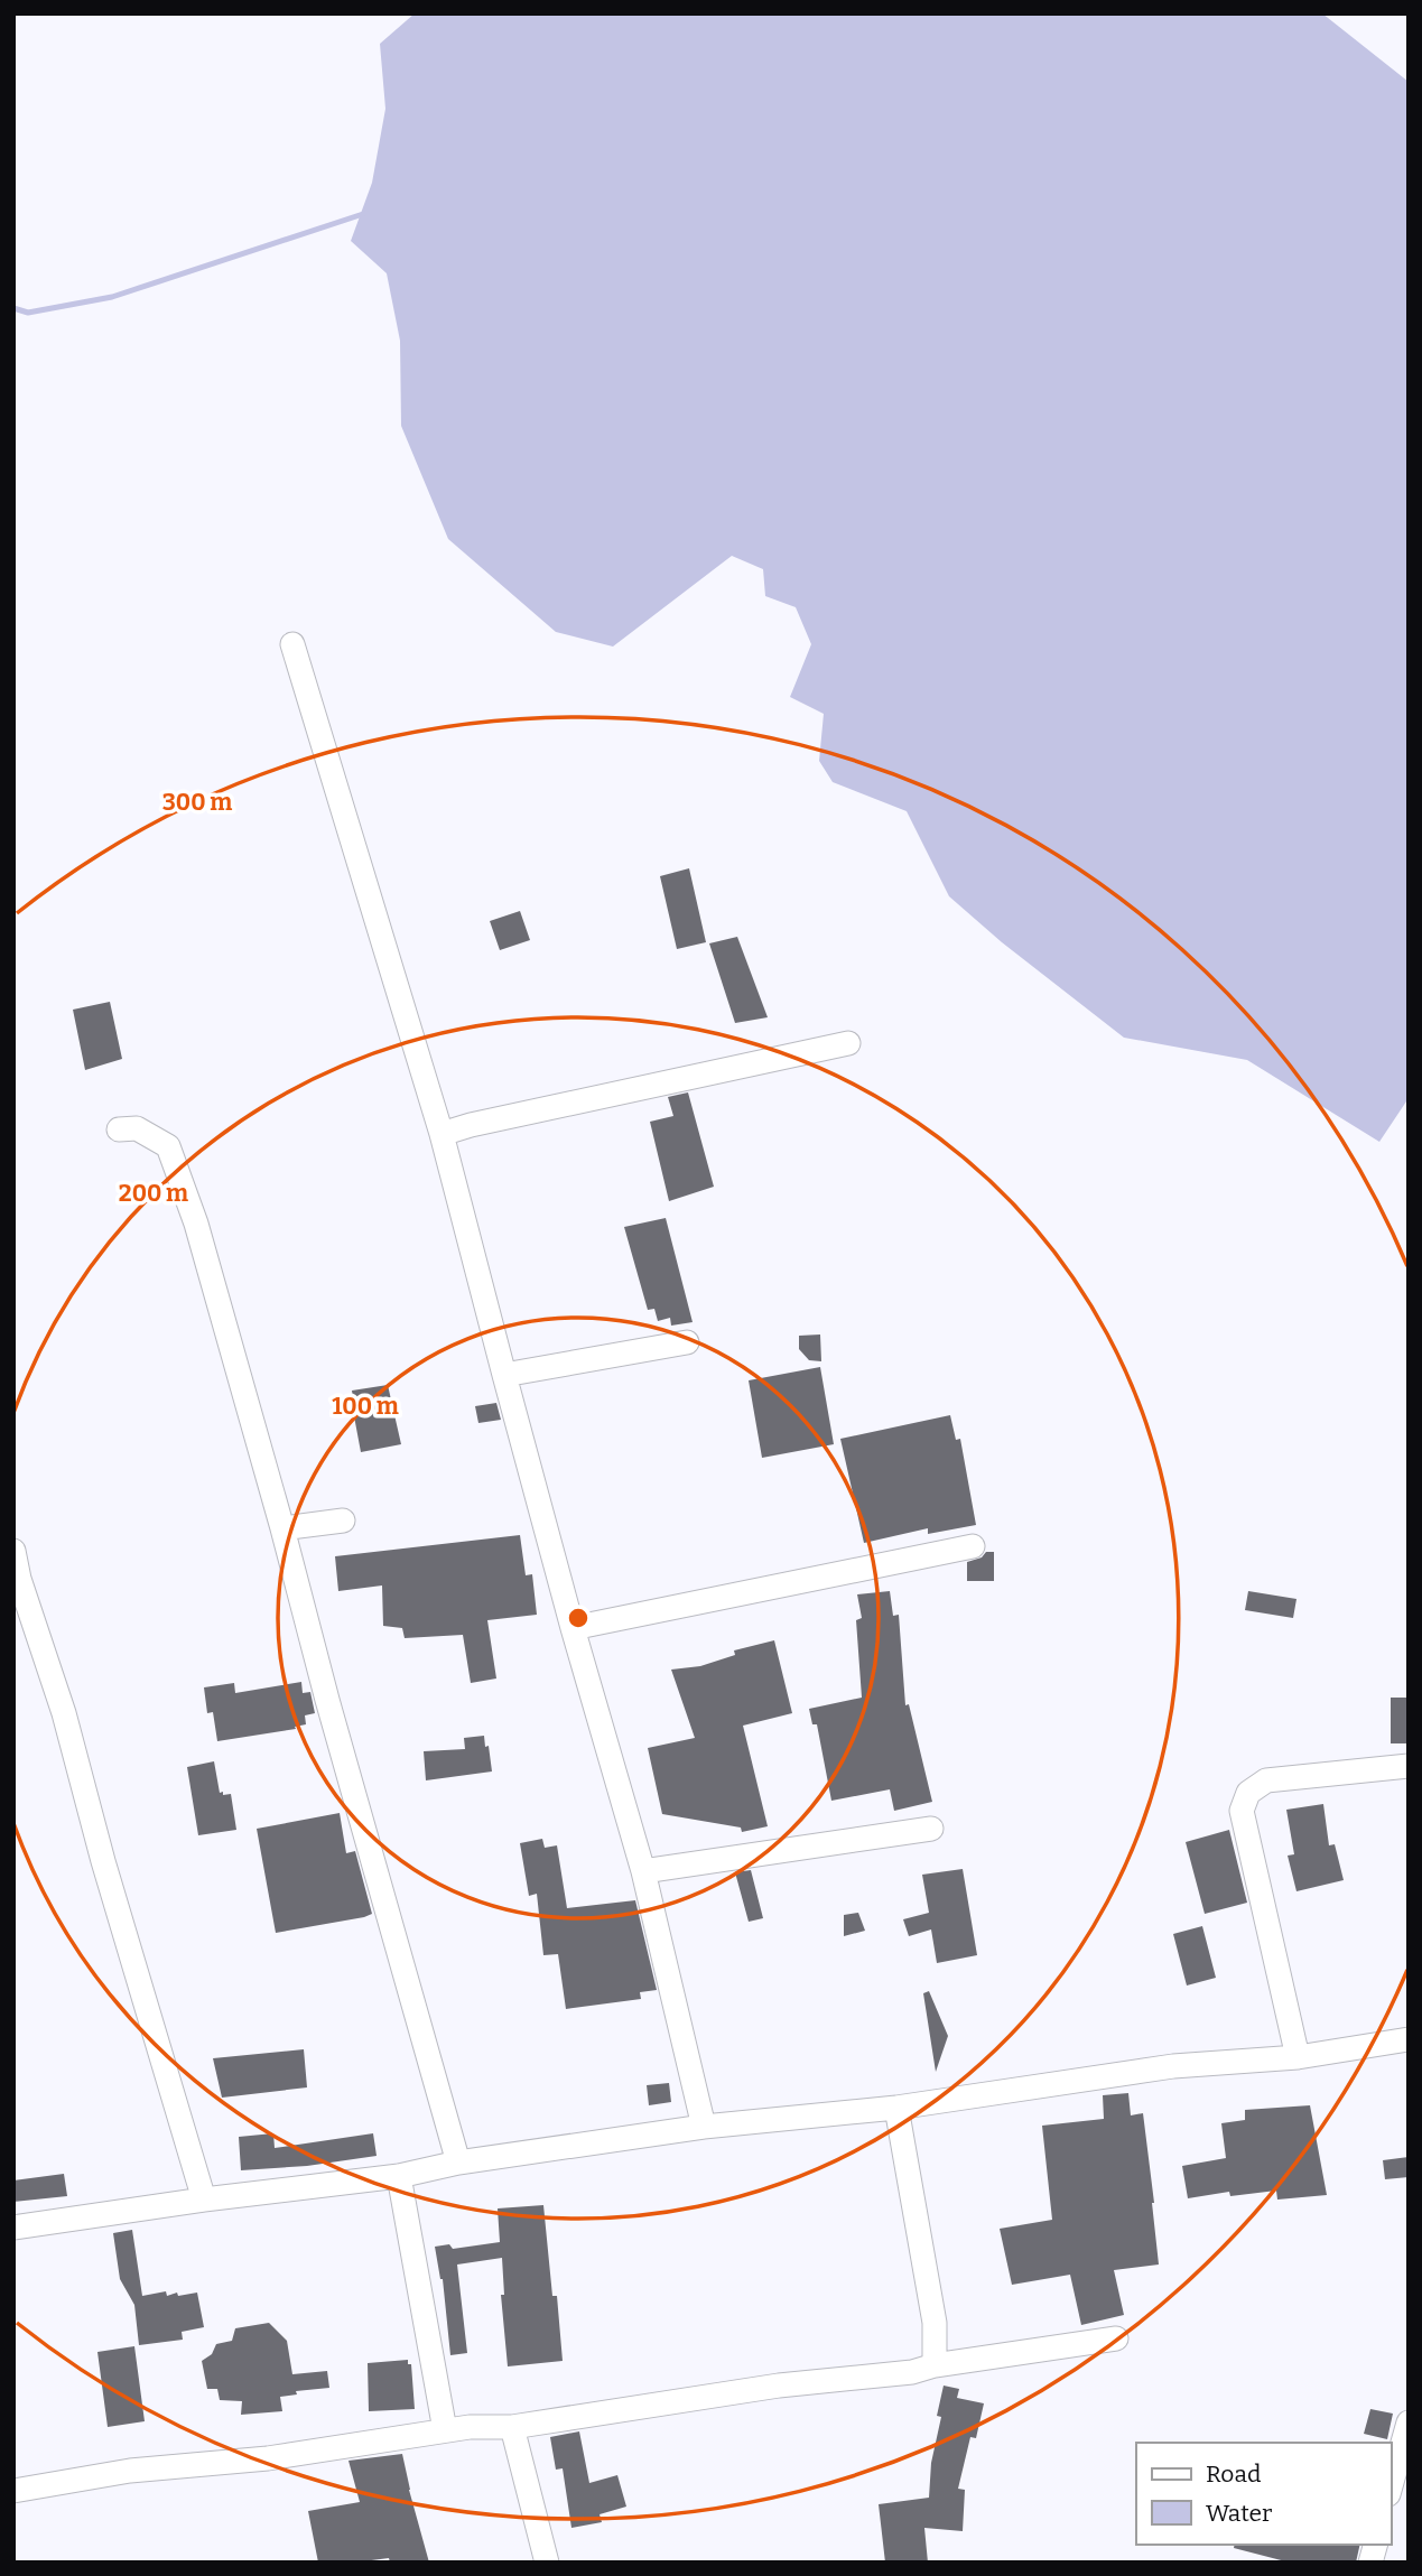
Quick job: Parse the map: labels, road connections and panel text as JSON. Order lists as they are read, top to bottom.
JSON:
{
  "legend": ["Road", "Water"],
  "rings": ["300 m", "200 m", "100 m"]
}
